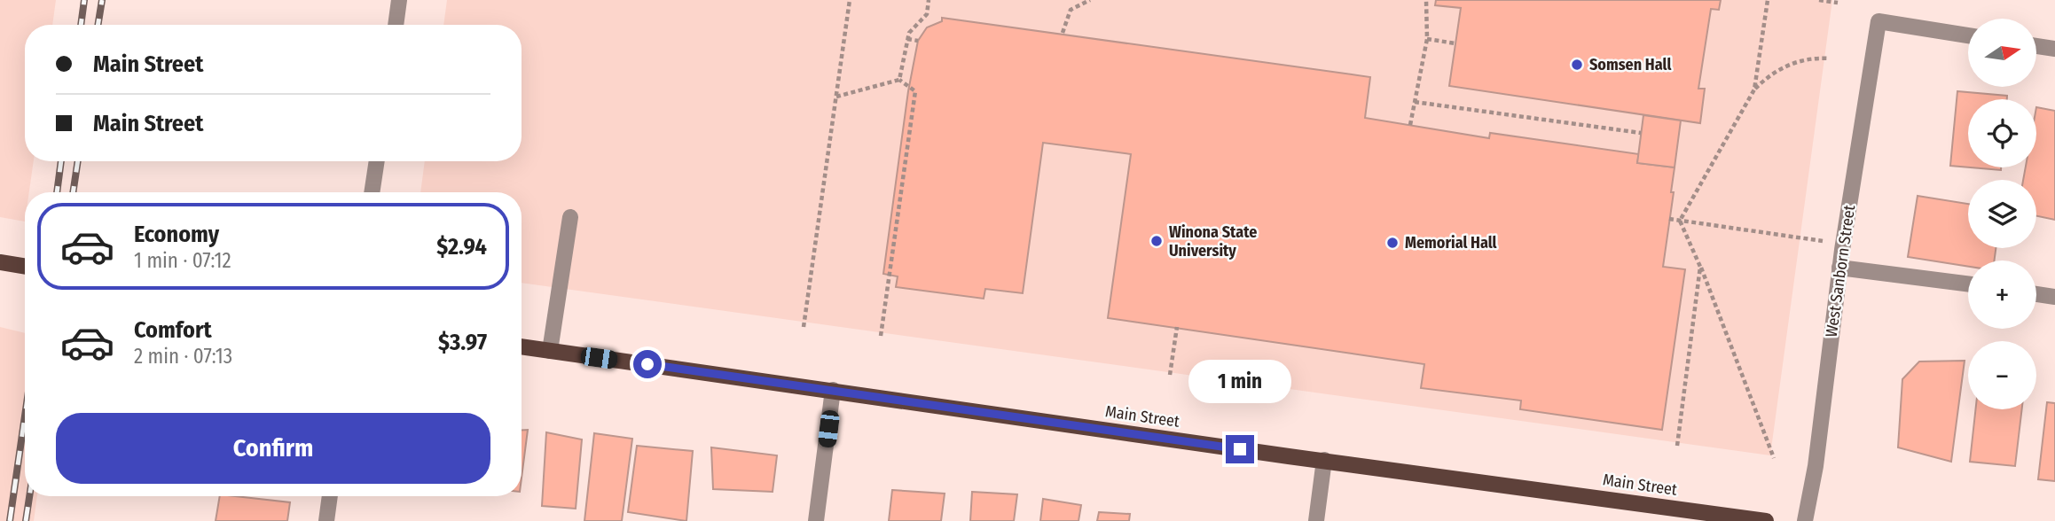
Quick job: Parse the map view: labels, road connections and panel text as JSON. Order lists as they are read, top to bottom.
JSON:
{
  "streets": {
    "main road": ["Main Street"],
    "street": ["West Sanborn Street"]
  },
  "places": ["Somsen Hall", "Winona State University", "Memorial Hall"],
  "north": "right",
  "page": {
    "map_buttons": ["+", "−"],
    "banner": ["Main Street", "Main Street"],
    "list": [
      {
        "name": "Economy",
        "note": "1 min · 07:12",
        "value": "$2.94"
      },
      {
        "name": "Comfort",
        "note": "2 min · 07:13",
        "value": "$3.97"
      }
    ],
    "bubble": "1 min",
    "buttons": "Confirm"
  }
}
